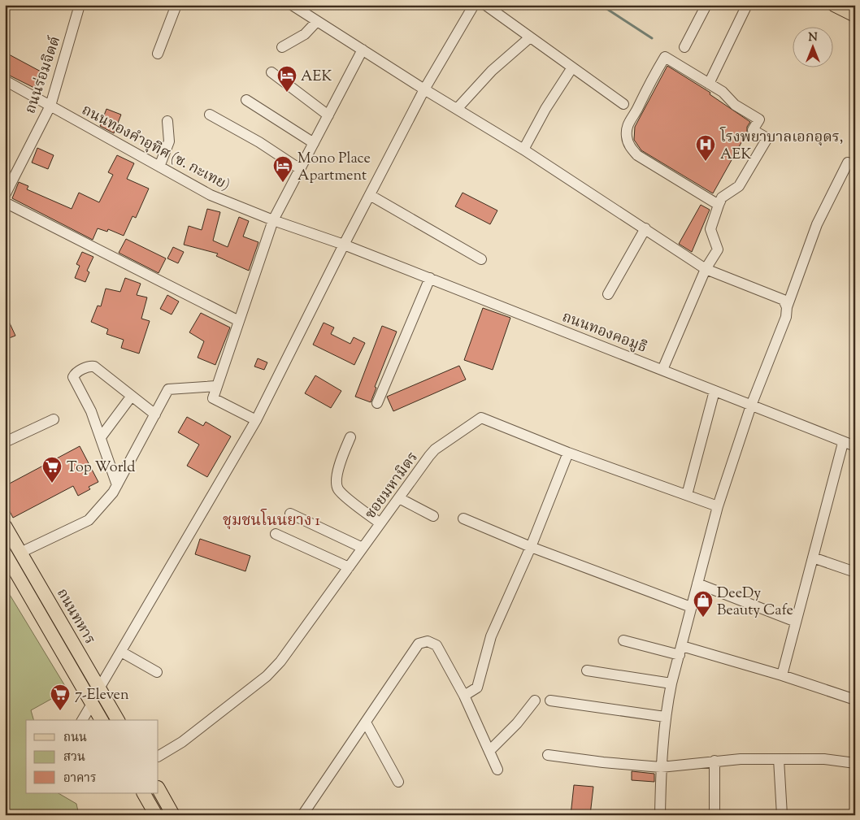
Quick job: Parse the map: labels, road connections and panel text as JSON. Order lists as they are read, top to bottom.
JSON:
{
  "streets": {
    "main road": ["ถนนทหาร"],
    "street": [
      "ถนนร่อมจิตต์",
      "ถนนทองคำอุทิศ (ซ. กะเทย)",
      "ถนนทองคอมูธิ",
      "ซอยมหามิตร"
    ]
  },
  "crossings": [
    ["ถนนร่อมจิตต์", "ถนนทองคำอุทิศ (ซ. กะเทย)"],
    ["ถนนทองคำอุทิศ (ซ. กะเทย)", "ถนนทองคอมูธิ"]
  ],
  "districts": ["ชุมชนโนนยาง 1"],
  "places": {
    "hotel": ["AEK", "Mono Place Apartment"],
    "hospital": ["โรงพยาบาลเอกอุดร, AEK"],
    "supermarket": ["Top World", "7-Eleven"],
    "shop": ["DeeDy Beauty Cafe"]
  },
  "legend": ["ถนน", "สวน", "อาคาร"],
  "north": "top"
}
